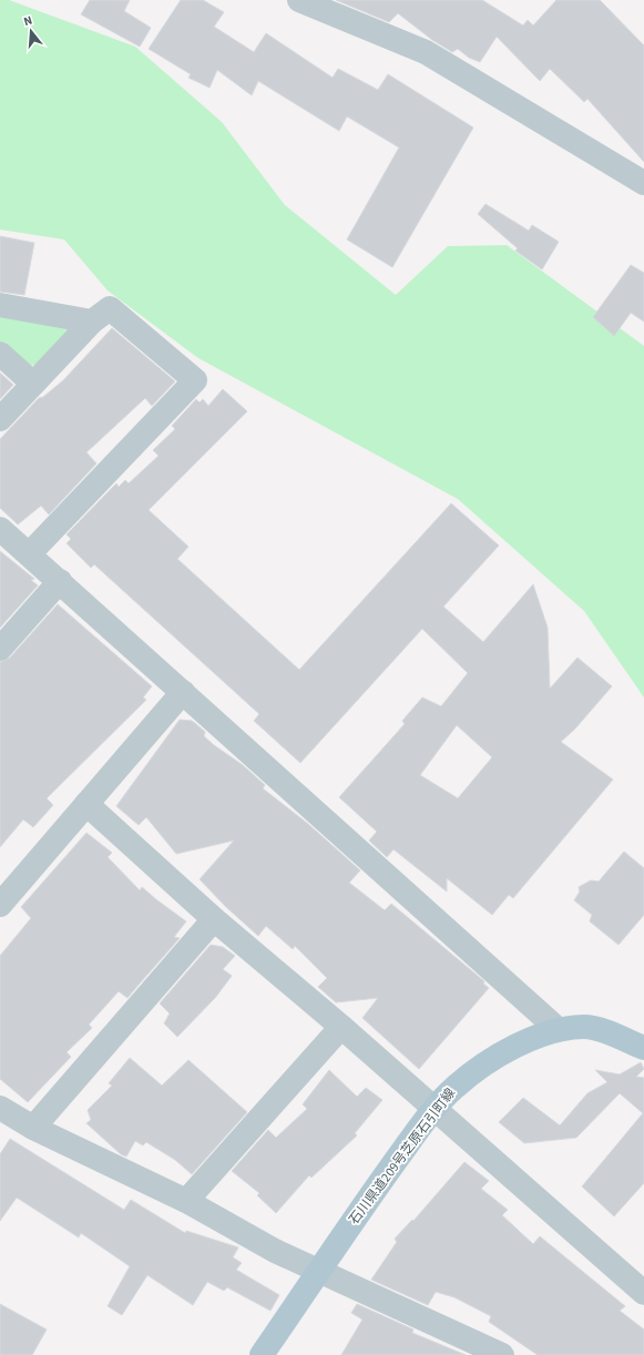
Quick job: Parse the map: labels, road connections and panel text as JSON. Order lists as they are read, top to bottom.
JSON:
{
  "streets": {
    "main road": ["石川県道209号芝原石引町線"]
  },
  "north": "top"
}
